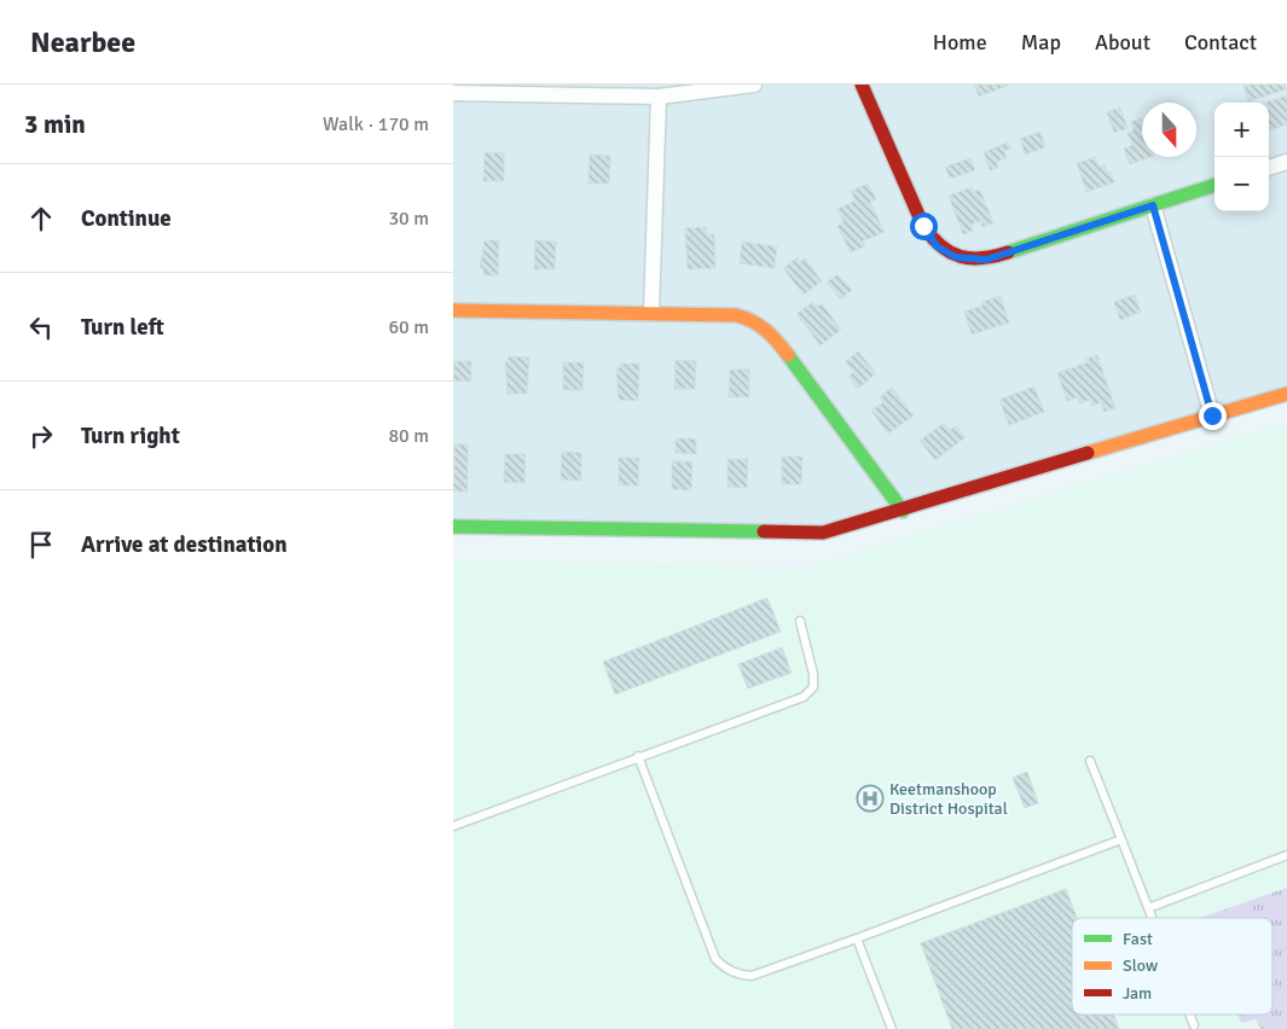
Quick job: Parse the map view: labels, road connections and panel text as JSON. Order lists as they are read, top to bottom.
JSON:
{
  "places": {
    "hospital": ["Keetmanshoop District Hospital"]
  },
  "legend": ["Fast", "Slow", "Jam"],
  "north": "bottom",
  "page": {
    "header": "Nearbee",
    "nav": [
      "Home",
      "Map",
      "About",
      "Contact"
    ],
    "heading": ["3 min", "Walk · 170 m"],
    "map_buttons": ["+", "−"],
    "list": [
      ["Continue", "30 m"],
      ["Turn left", "60 m"],
      ["Turn right", "80 m"],
      "Arrive at destination"
    ]
  }
}
